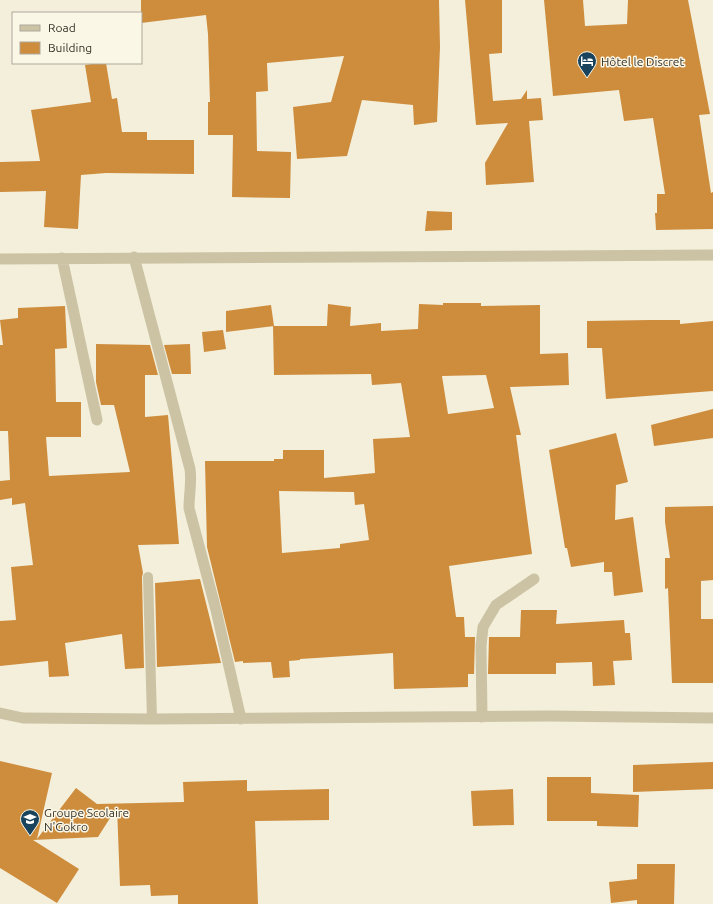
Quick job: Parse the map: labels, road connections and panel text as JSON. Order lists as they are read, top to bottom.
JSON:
{
  "places": {
    "hotel": ["Hôtel le Discret"],
    "school or university": ["Groupe Scolaire N'Gokro"]
  },
  "legend": ["Road", "Building"]
}
